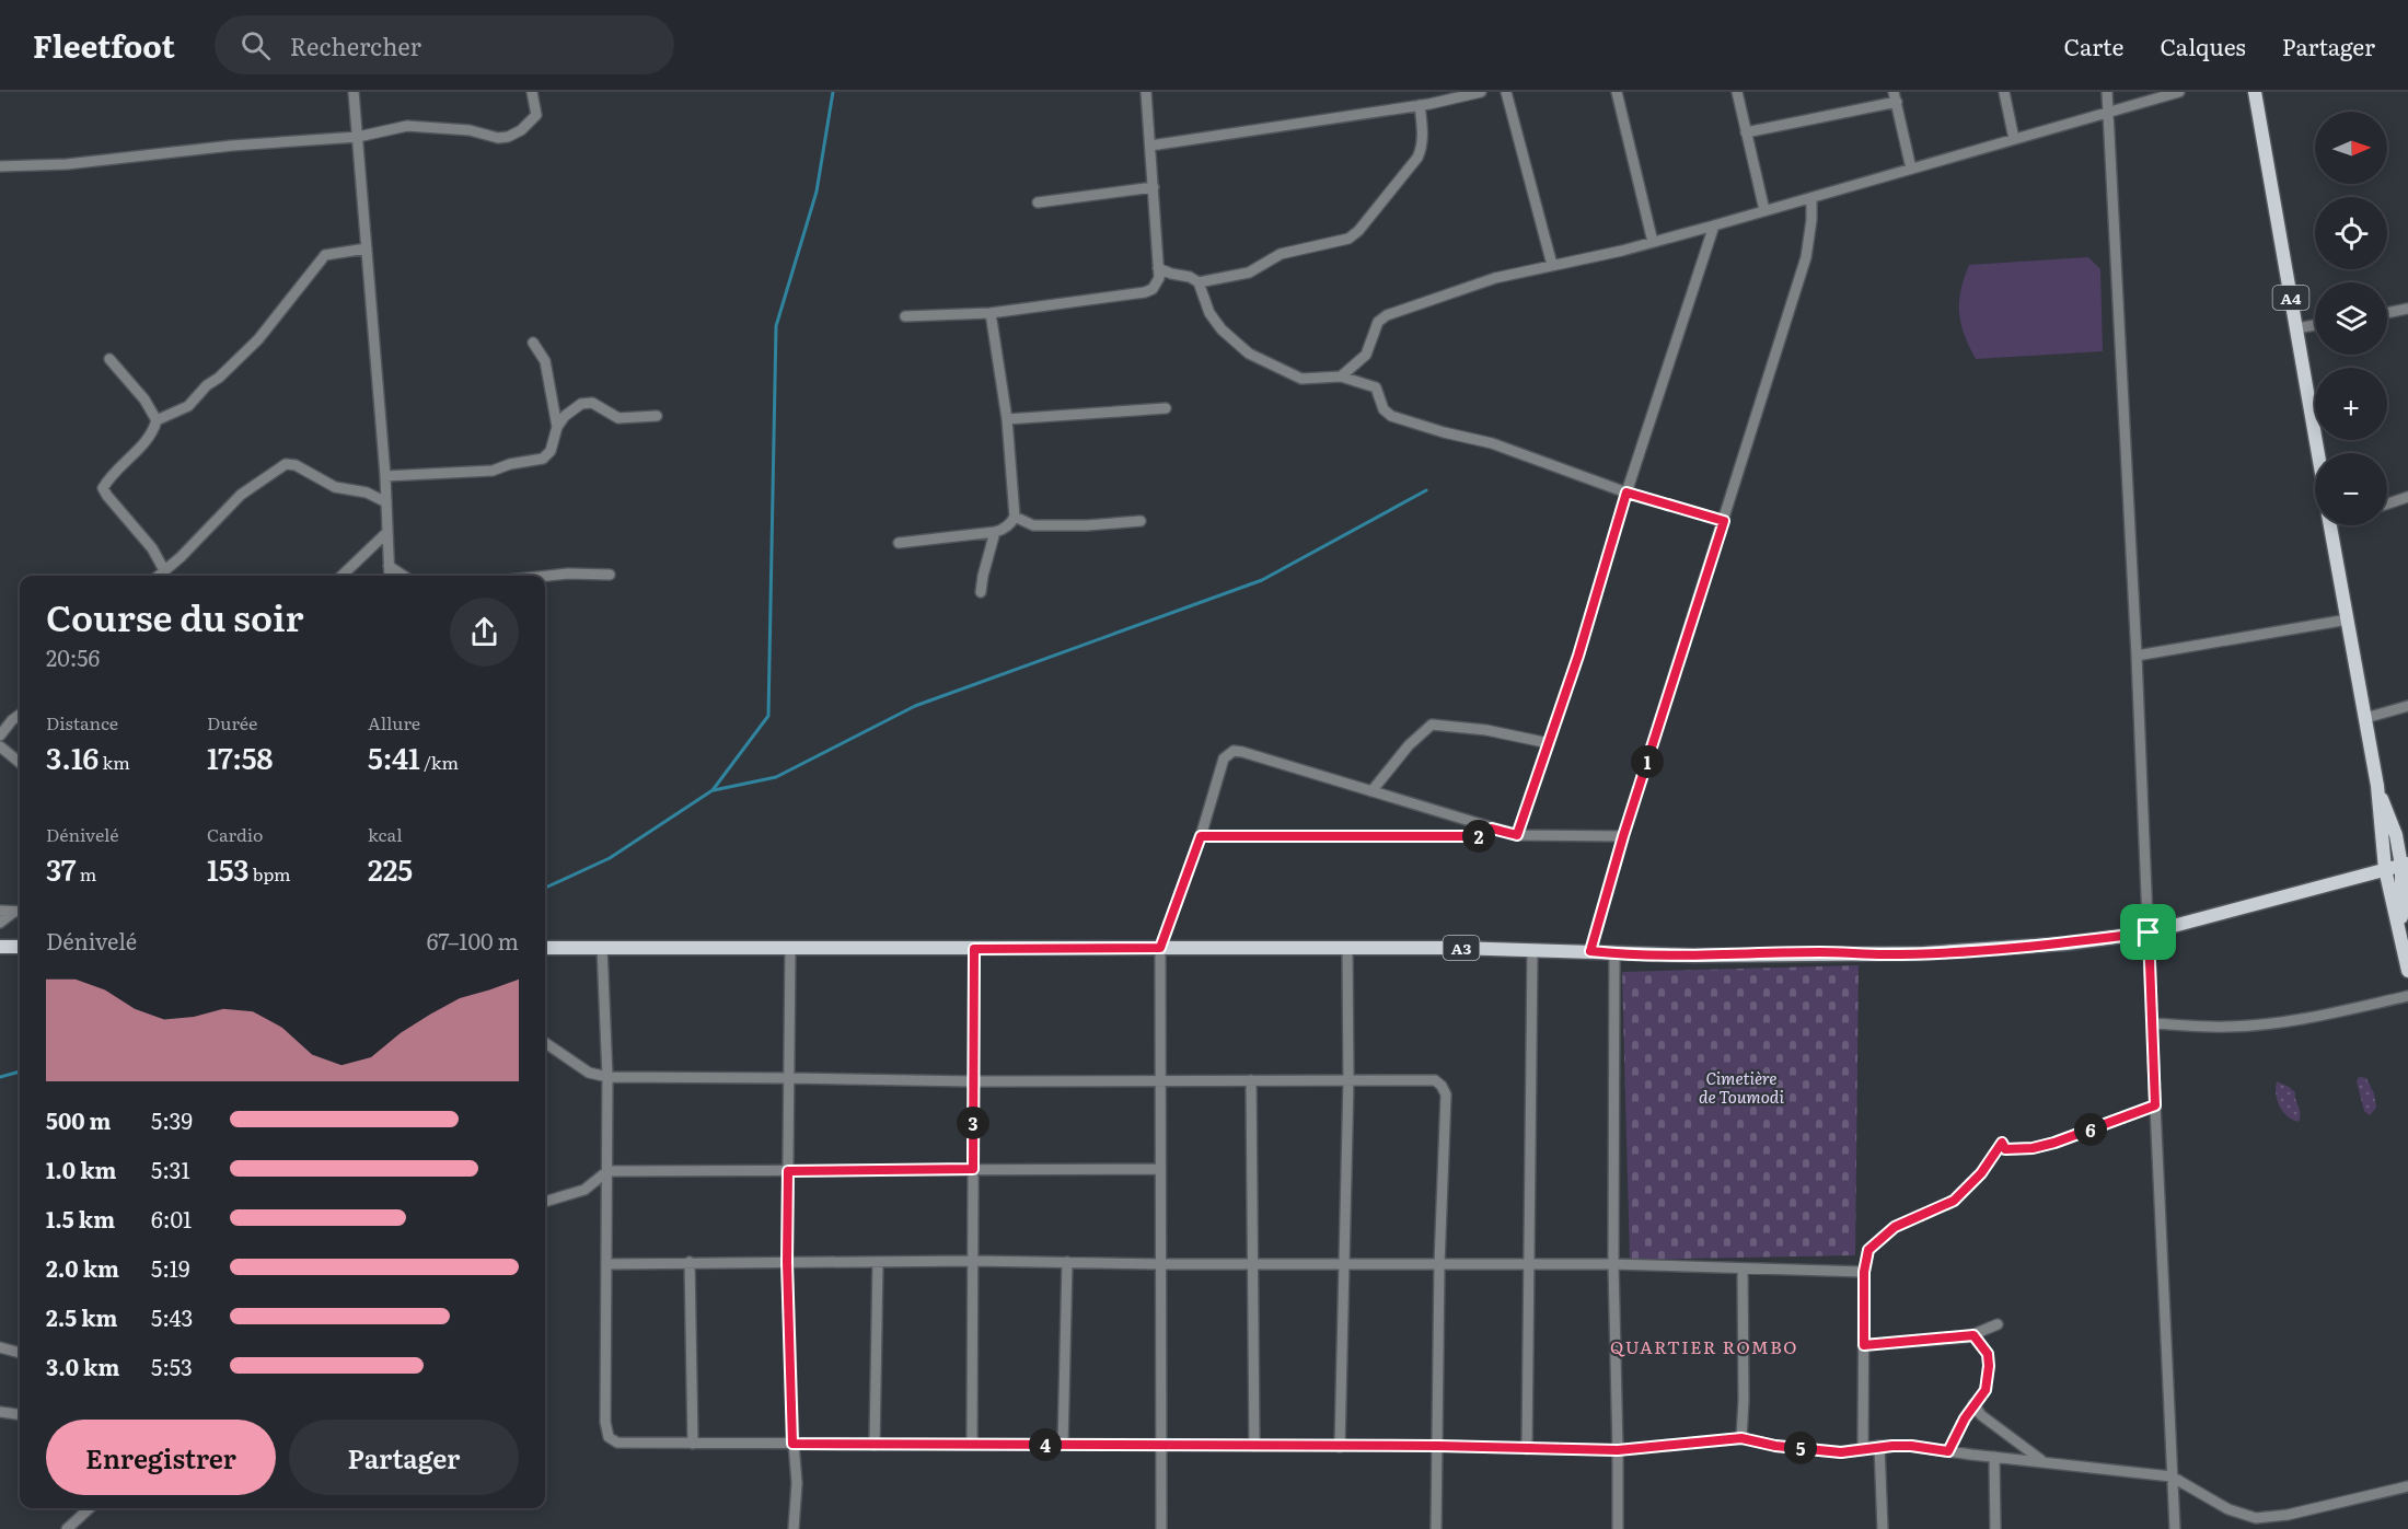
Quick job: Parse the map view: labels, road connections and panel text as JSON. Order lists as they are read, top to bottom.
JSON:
{
  "streets": {
    "main road": ["A4", "A3"]
  },
  "districts": ["QUARTIER ROMBO"],
  "parks": ["Cimetière de Toumodi"],
  "north": "right",
  "page": {
    "header": "Fleetfoot",
    "search": "Rechercher",
    "nav": ["Carte", "Calques", "Partager"],
    "map_buttons": ["+", "−"],
    "heading": ["Course du soir", "20:56"],
    "stats": [
      ["Distance", "3.16 km"],
      ["Durée", "17:58"],
      ["Allure", "5:41 /km"],
      ["Dénivelé", "37 m"],
      ["Cardio", "153 bpm"],
      ["kcal", "225"]
    ],
    "pins": [
      "1",
      "2",
      "3",
      "6",
      "4",
      "5"
    ],
    "chart": ["Dénivelé", "67–100 m"],
    "list": [
      {
        "name": "500 m",
        "note": "5:39"
      },
      {
        "name": "1.0 km",
        "note": "5:31"
      },
      {
        "name": "1.5 km",
        "note": "6:01"
      },
      {
        "name": "2.0 km",
        "note": "5:19"
      },
      {
        "name": "2.5 km",
        "note": "5:43"
      },
      {
        "name": "3.0 km",
        "note": "5:53"
      }
    ],
    "buttons": ["Enregistrer", "Partager"]
  }
}
